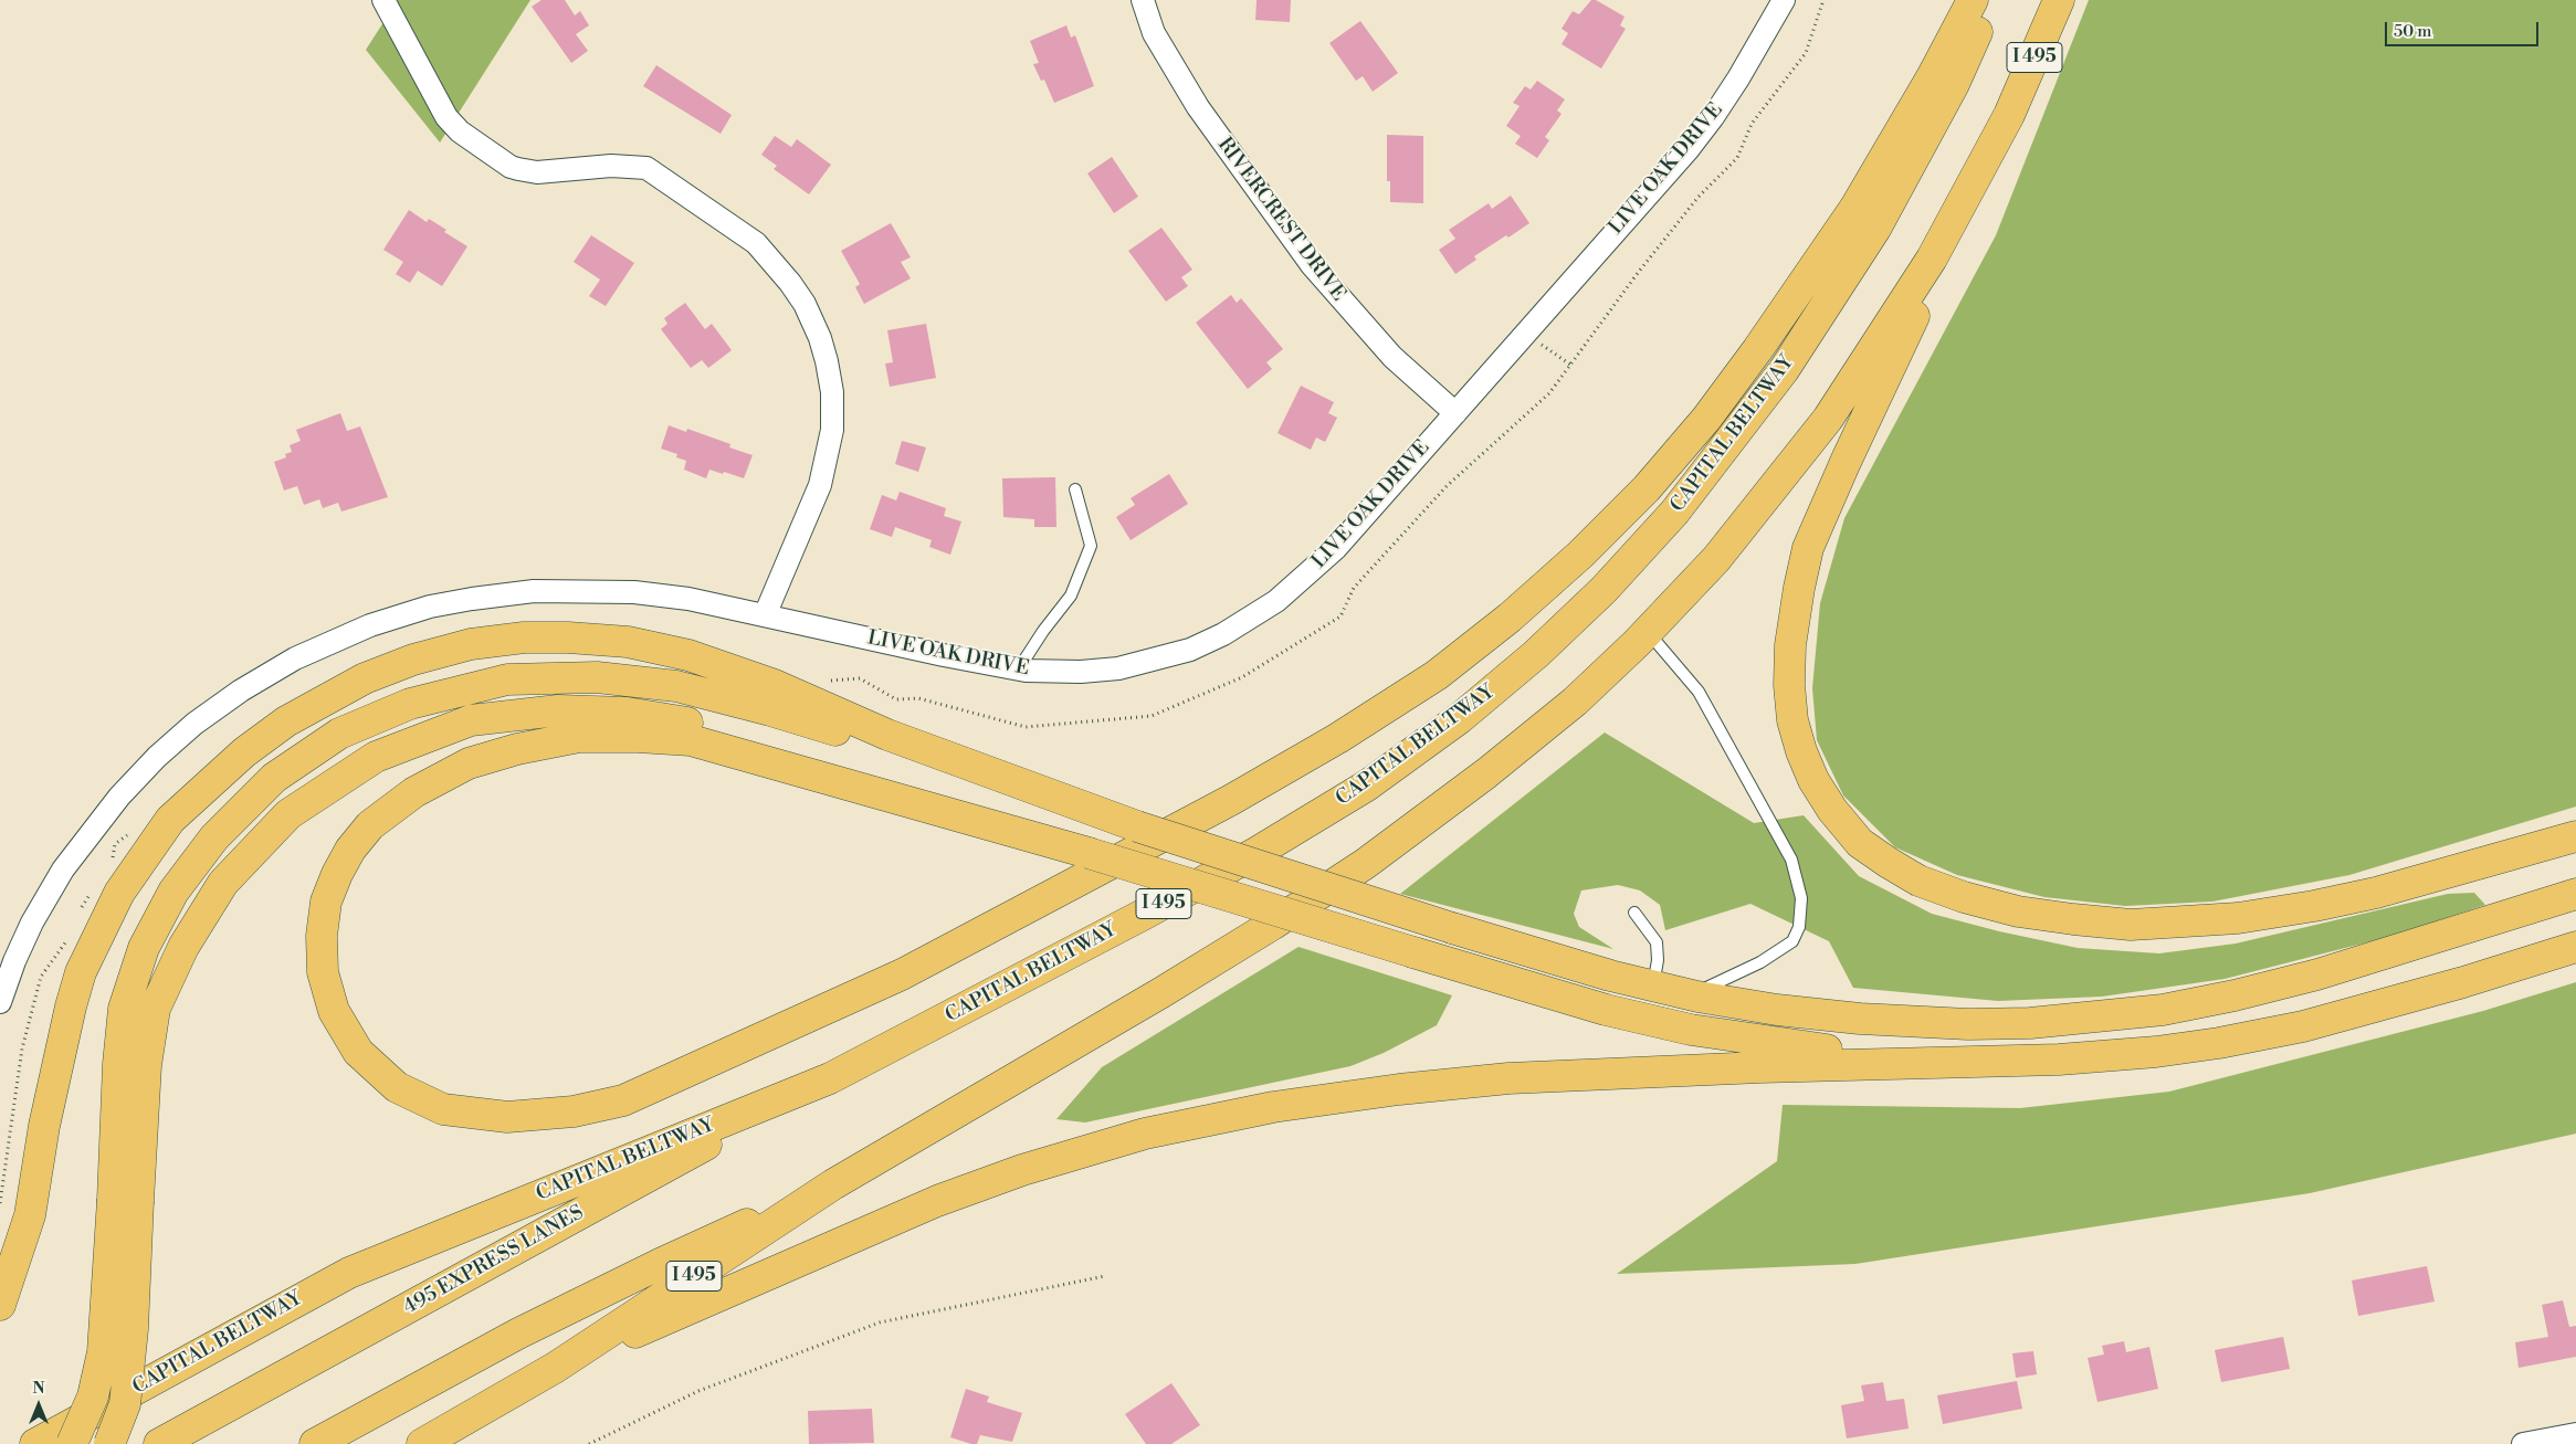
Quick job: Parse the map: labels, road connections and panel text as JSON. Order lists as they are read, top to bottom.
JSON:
{
  "streets": {
    "highway": ["I 495", "CAPITAL BELTWAY", "495 EXPRESS LANES"],
    "street": ["LIVE OAK DRIVE", "RIVERCREST DRIVE"]
  },
  "crossings": [
    ["LIVE OAK DRIVE", "RIVERCREST DRIVE"],
    ["CAPITAL BELTWAY", "495 EXPRESS LANES"]
  ],
  "scale_bar": "50 m",
  "north": "top"
}
